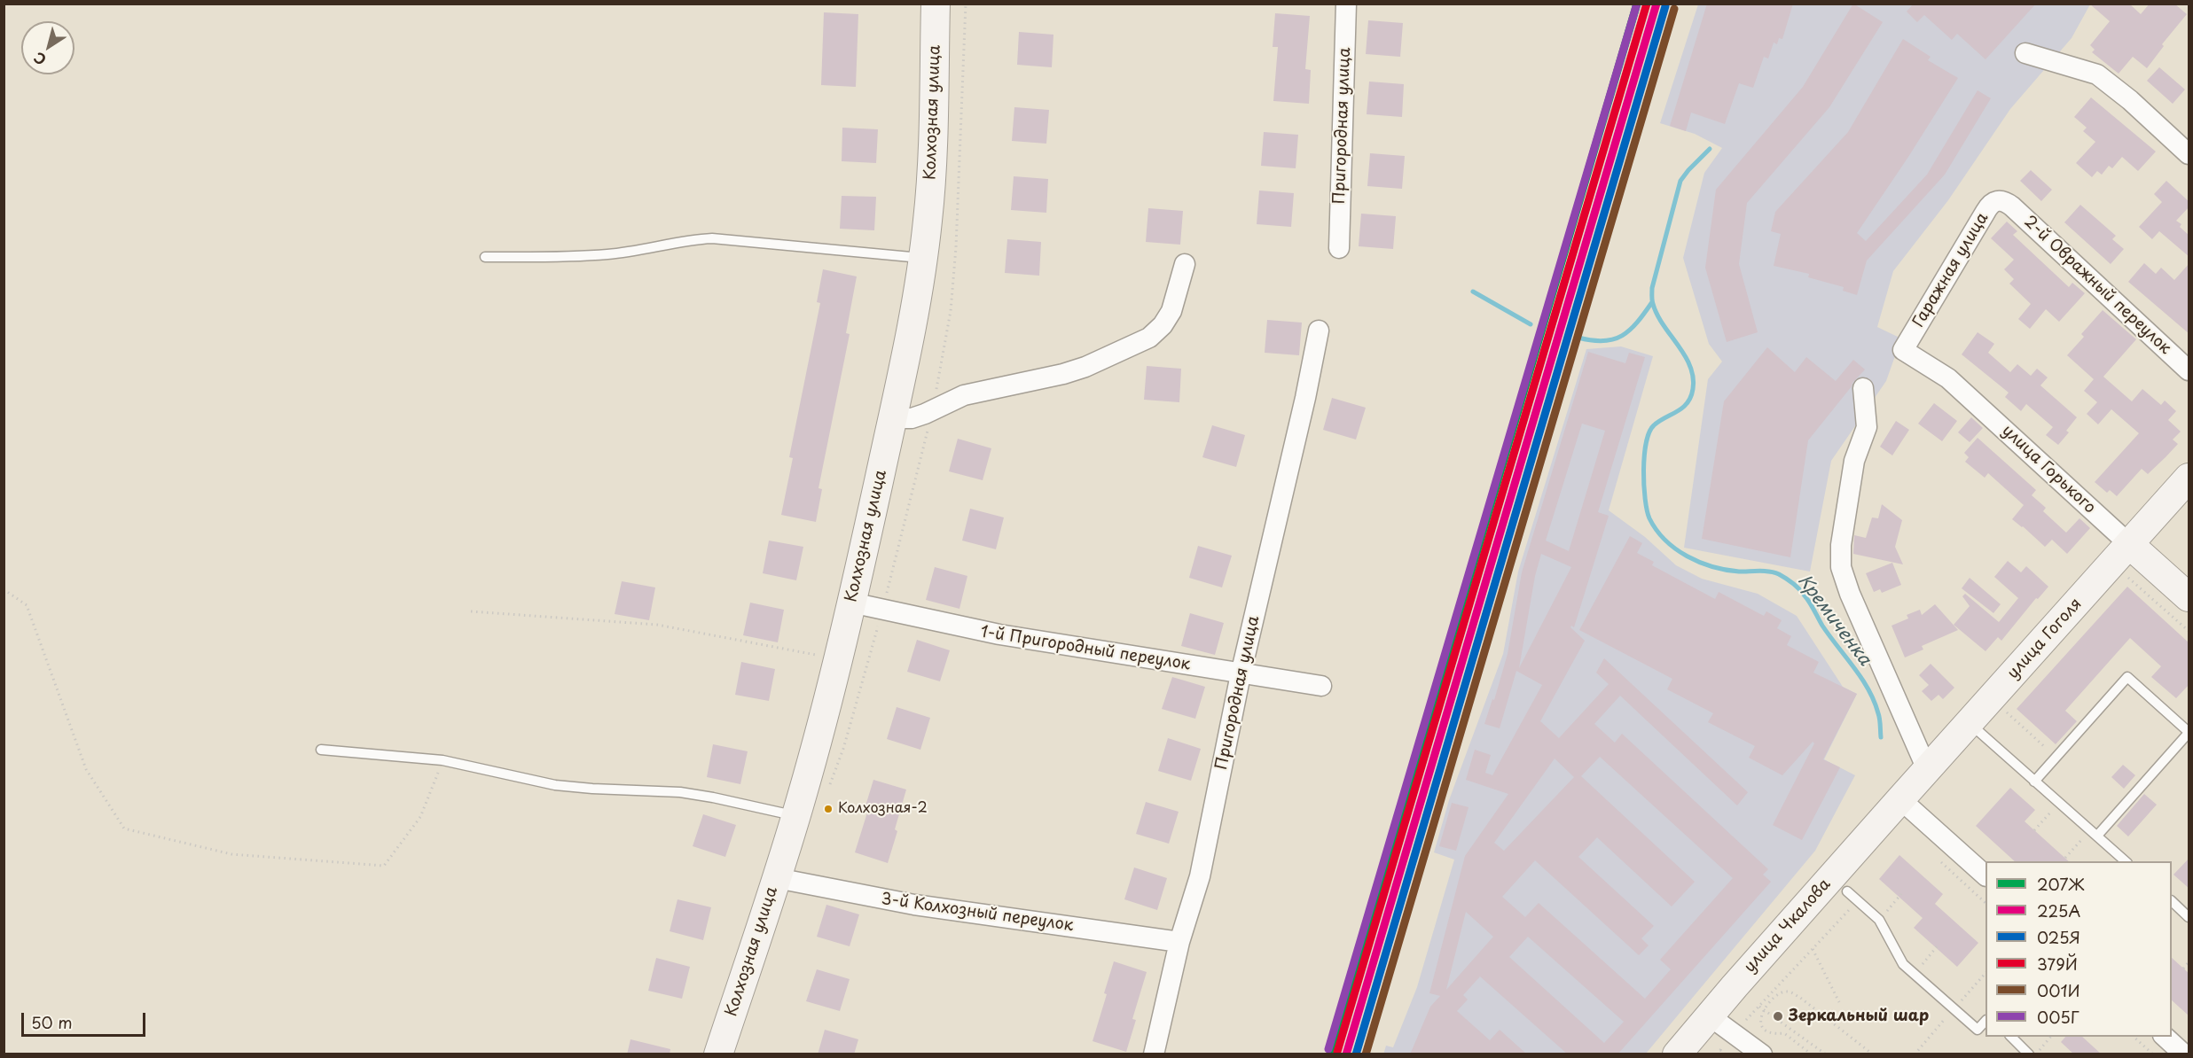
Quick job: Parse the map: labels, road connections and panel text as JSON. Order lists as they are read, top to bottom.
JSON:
{
  "streets": {
    "main road": [
      "Колхозная улица",
      "улица Горького",
      "улица Гоголя",
      "улица Чкалова"
    ],
    "street": [
      "Пригородная улица",
      "Гаражная улица",
      "2-й Овражный переулок",
      "1-й Пригородный переулок",
      "3-й Колхозный переулок"
    ]
  },
  "crossings": [
    ["Колхозная улица", "1-й Пригородный переулок"],
    ["Колхозная улица", "3-й Колхозный переулок"],
    ["Пригородная улица", "1-й Пригородный переулок"],
    ["Пригородная улица", "3-й Колхозный переулок"],
    ["Гаражная улица", "2-й Овражный переулок"],
    ["Гаражная улица", "улица Горького"],
    ["улица Горького", "улица Гоголя"],
    ["улица Гоголя", "улица Чкалова"]
  ],
  "water": ["Кремиченка"],
  "places": ["Колхозная-2", "Зеркальный шар"],
  "lines": [
    "transit line 207Ж",
    "transit line 225А",
    "transit line 379Й",
    "transit line 005Г",
    "transit line 025Я",
    "transit line 001И"
  ],
  "legend": [
    "207Ж",
    "225А",
    "025Я",
    "379Й",
    "001И",
    "005Г"
  ],
  "scale_bar": "50 m",
  "north": "bottom left"
}
